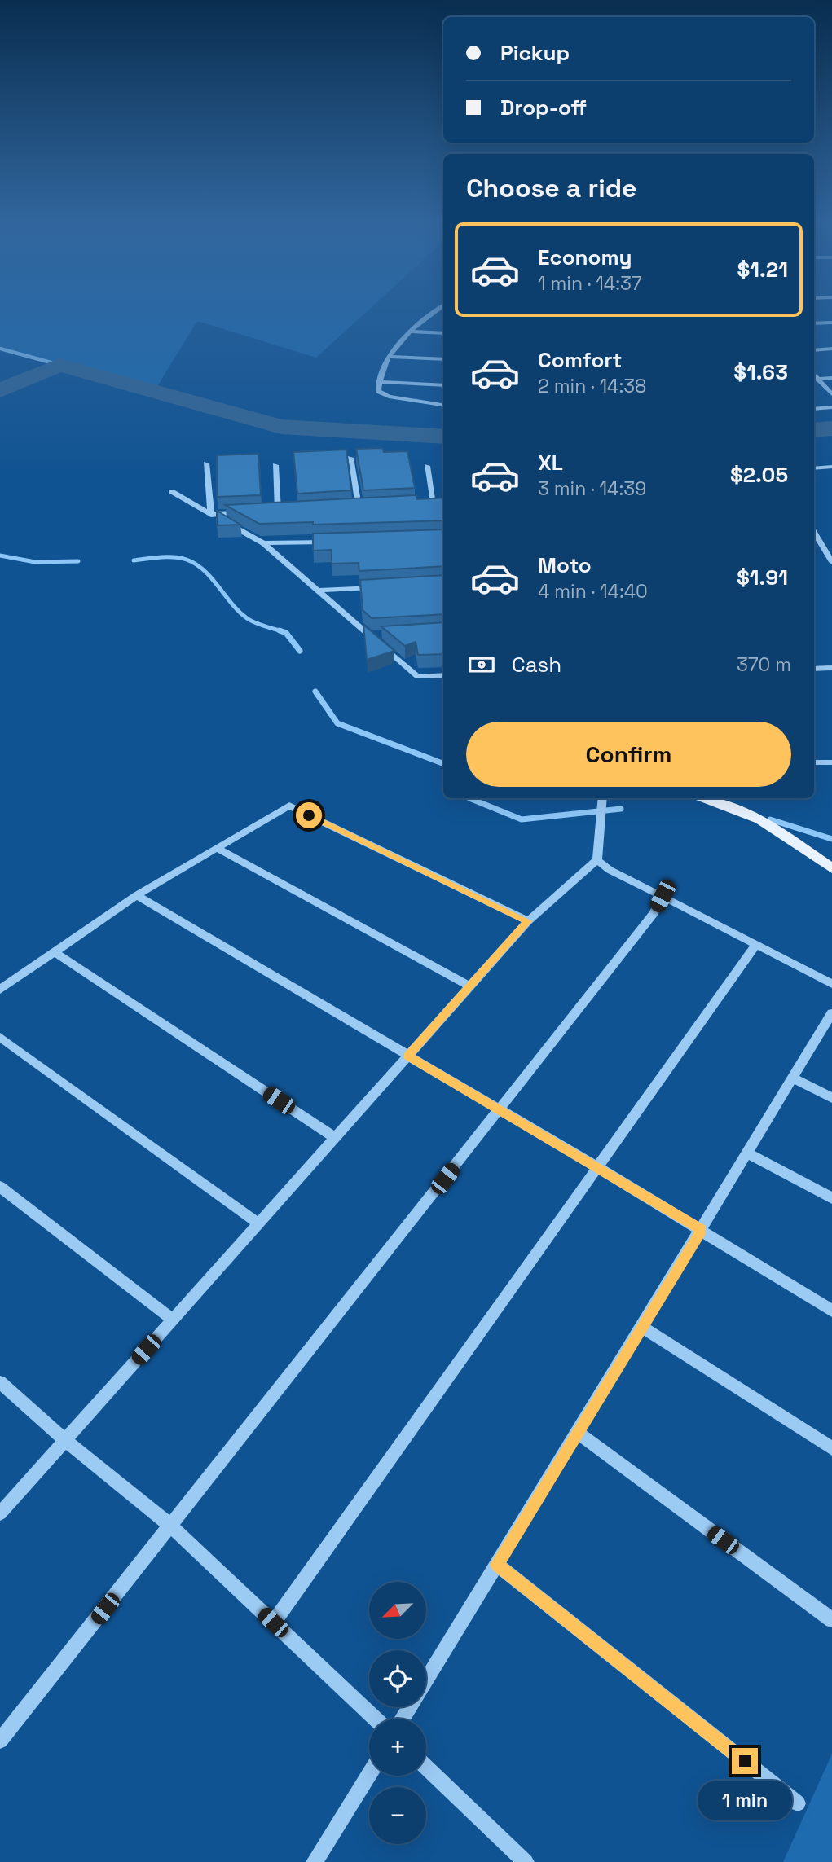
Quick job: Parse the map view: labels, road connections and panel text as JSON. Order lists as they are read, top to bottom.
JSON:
{
  "north": "bottom left",
  "page": {
    "banner": ["Pickup", "Drop-off"],
    "heading": "Choose a ride",
    "list": [
      {
        "name": "Economy",
        "note": "1 min · 14:37",
        "value": "$1.21"
      },
      {
        "name": "Comfort",
        "note": "2 min · 14:38",
        "value": "$1.63"
      },
      {
        "name": "XL",
        "note": "3 min · 14:39",
        "value": "$2.05"
      },
      {
        "name": "Moto",
        "note": "4 min · 14:40",
        "value": "$1.91"
      }
    ],
    "pay": ["Cash", "370 m"],
    "buttons": "Confirm",
    "map_buttons": ["+", "−"],
    "bubble": "1 min"
  }
}
